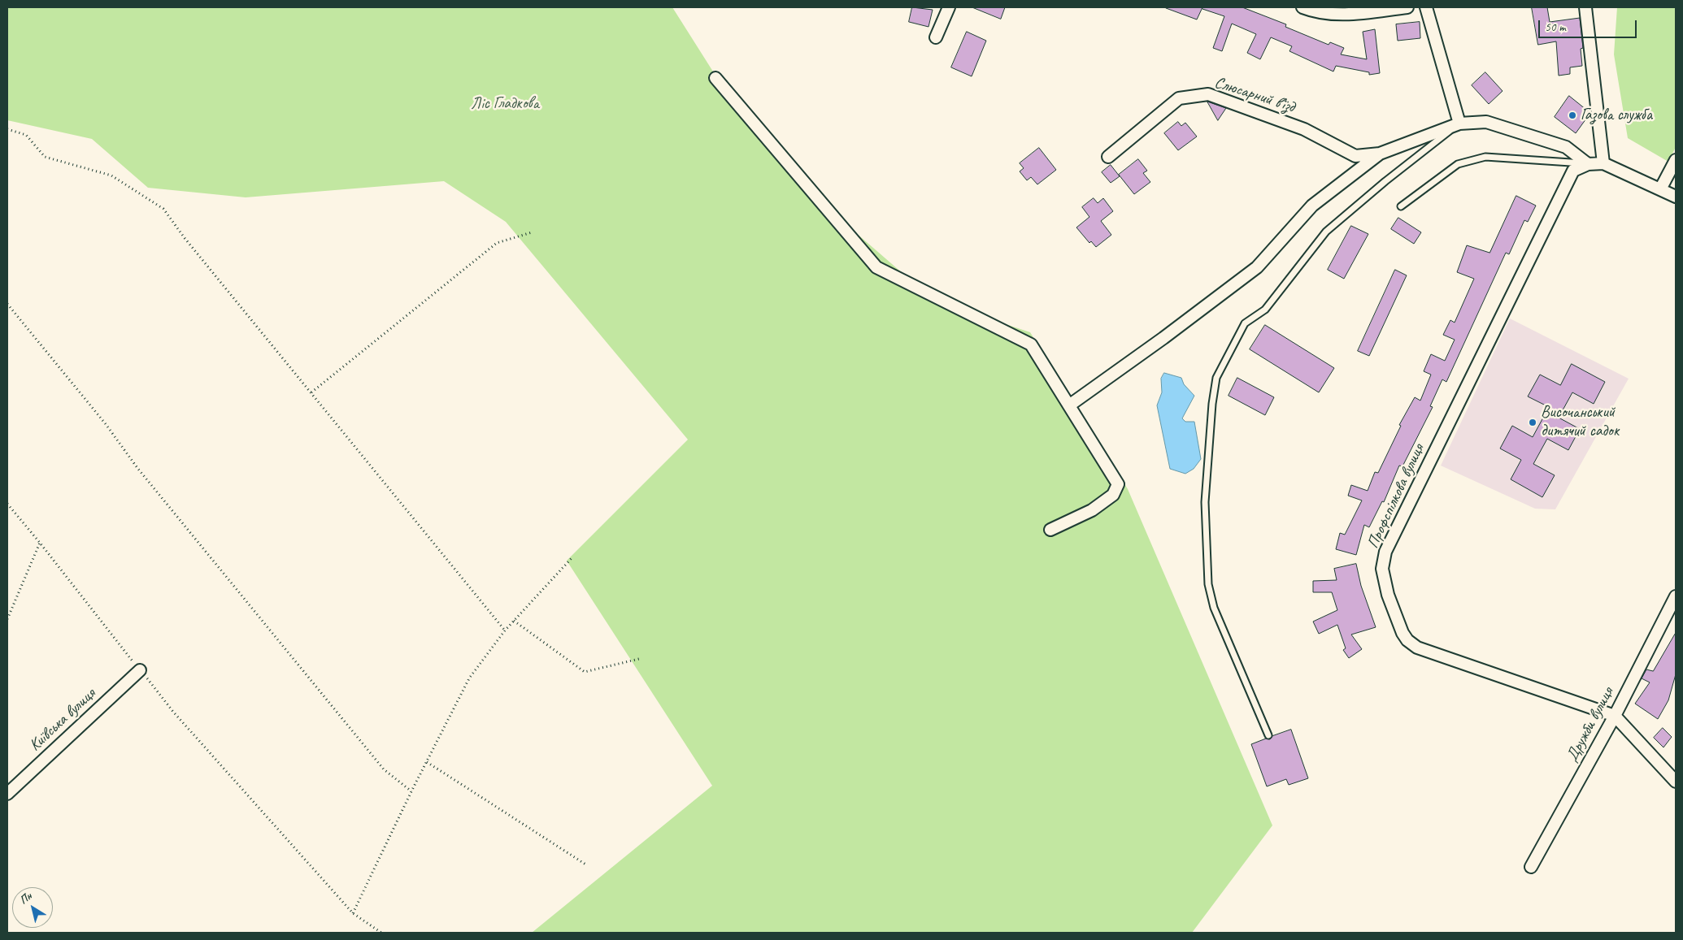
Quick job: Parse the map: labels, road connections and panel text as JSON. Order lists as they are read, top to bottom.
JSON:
{
  "streets": {
    "street": [
      "Слюсарний в’їзд",
      "Профспілкова вулиця",
      "Київська вулиця",
      "Дружби вулиця"
    ]
  },
  "crossings": [
    ["Профспілкова вулиця", "Дружби вулиця"]
  ],
  "parks": ["Ліс Гладкова"],
  "places": ["Газова служба", "Височанський дитячий садок"],
  "scale_bar": "50 m",
  "north": "top left"
}
